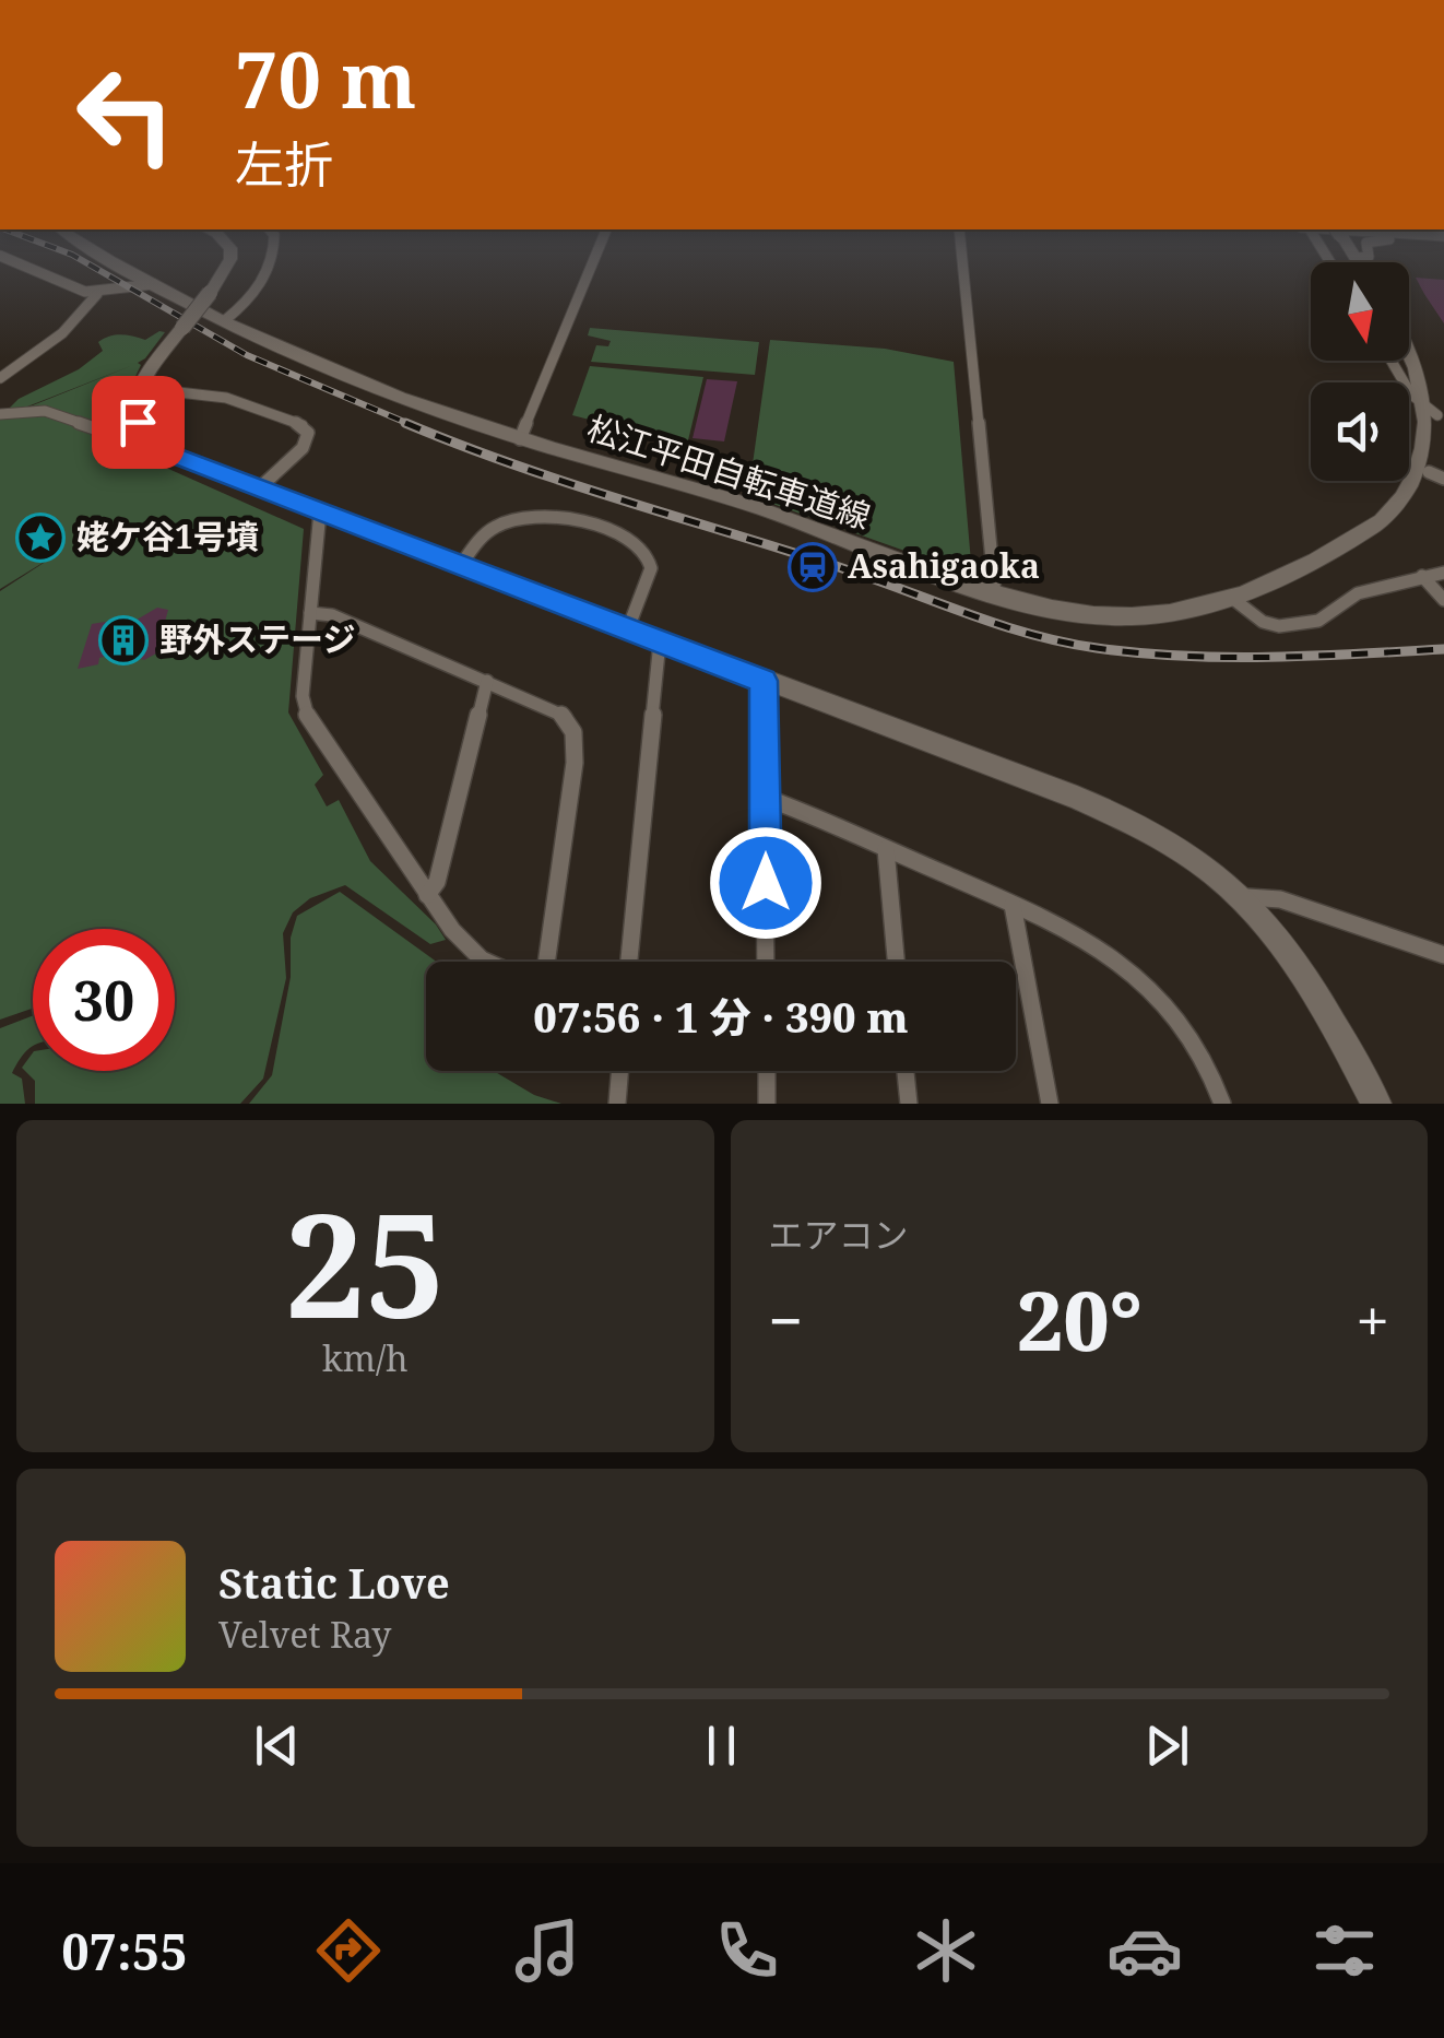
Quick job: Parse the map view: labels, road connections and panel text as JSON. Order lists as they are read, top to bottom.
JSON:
{
  "streets": {
    "street": ["松江平田自転車道線"]
  },
  "places": {
    "place": ["姥ケ谷1号墳"],
    "station": ["Asahigaoka"],
    "building": ["野外ステージ"]
  },
  "north": "bottom",
  "page": {
    "turn": ["70 m", "左折"],
    "limit": "30",
    "trip": "07:56 · 1 分 · 390 m",
    "tile": [
      ["25", "km/h"],
      "エアコン"
    ],
    "heat": ["−", "20°", "+"],
    "song": ["Static Love", "Velvet Ray"],
    "tabs": "07:55"
  }
}
